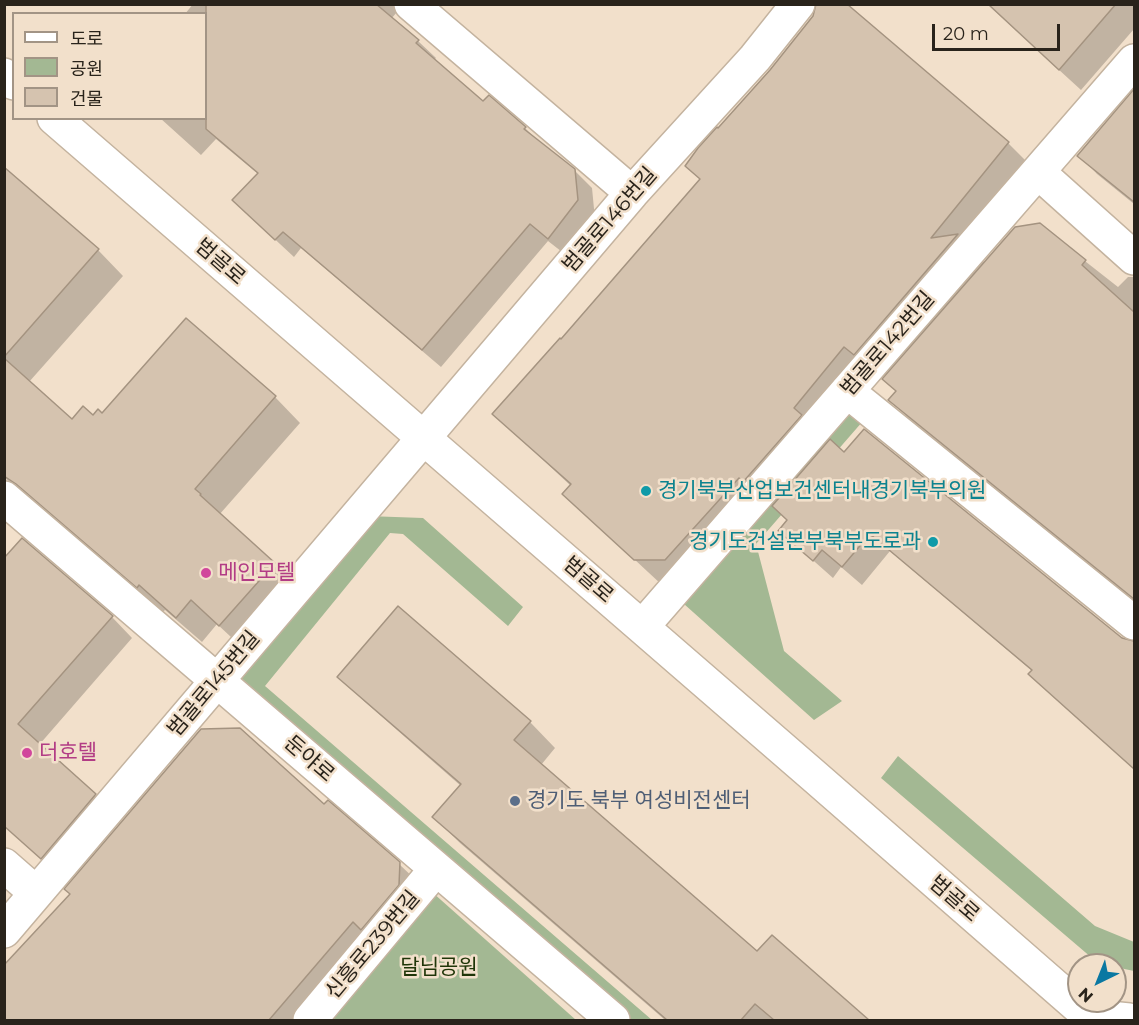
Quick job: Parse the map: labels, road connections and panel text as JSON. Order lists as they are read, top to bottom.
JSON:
{
  "streets": {
    "street": [
      "범골로146번길",
      "범골로",
      "범골로142번길",
      "범골로145번길",
      "둔야로",
      "신흥로239번길"
    ]
  },
  "crossings": [
    ["범골로146번길", "범골로"],
    ["범골로146번길", "범골로145번길"],
    ["범골로", "범골로142번길"],
    ["범골로", "범골로145번길"],
    ["범골로145번길", "둔야로"],
    ["둔야로", "신흥로239번길"]
  ],
  "parks": ["달님공원"],
  "places": [
    "경기북부산업보건센터내경기북부의원",
    "경기도건설본부북부도로과",
    "메인모텔",
    "더호텔",
    "경기도 북부 여성비전센터"
  ],
  "legend": ["도로", "공원", "건물"],
  "scale_bar": "20 m",
  "north": "bottom left"
}
